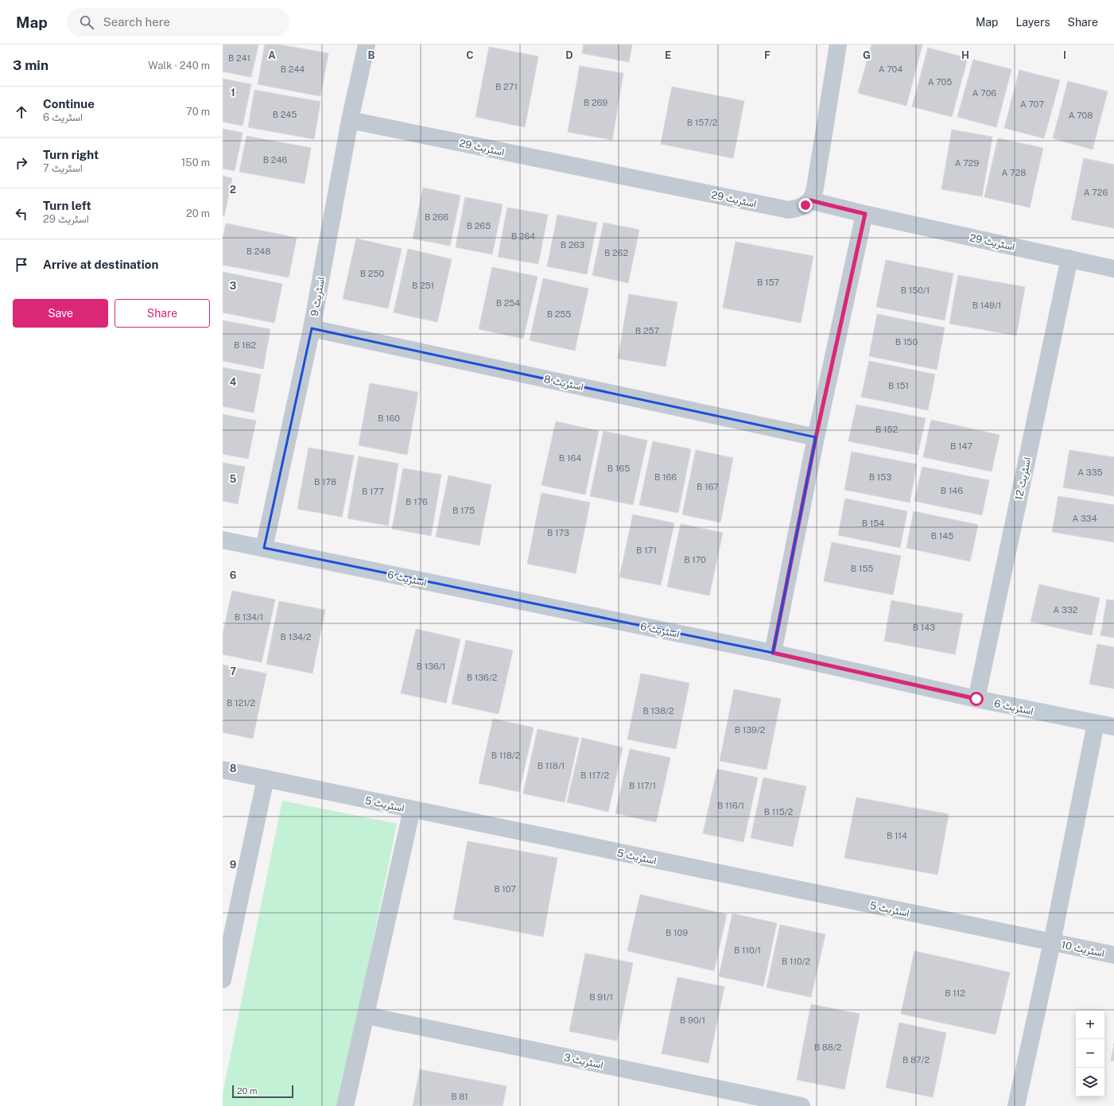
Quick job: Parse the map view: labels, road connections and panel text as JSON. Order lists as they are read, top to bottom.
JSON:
{
  "streets": {
    "street": [
      "اسٹریٹ 29",
      "اسٹریٹ 9",
      "اسٹریٹ 8",
      "اسٹریٹ 12",
      "اسٹریٹ 6",
      "اسٹریٹ 5",
      "اسٹریٹ 10",
      "اسٹریٹ 3"
    ]
  },
  "crossings": [
    ["اسٹریٹ 29", "اسٹریٹ 9"],
    ["اسٹریٹ 29", "اسٹریٹ 12"],
    ["اسٹریٹ 9", "اسٹریٹ 8"],
    ["اسٹریٹ 9", "اسٹریٹ 6"],
    ["اسٹریٹ 12", "اسٹریٹ 6"],
    ["اسٹریٹ 5", "اسٹریٹ 10"]
  ],
  "house_numbers": [
    "B 241",
    "B 244",
    "A 704",
    "A 705",
    "B 271",
    "A 706",
    "B 269",
    "A 707",
    "B 245",
    "A 708",
    "B 157/2",
    "B 246",
    "A 729",
    "A 728",
    "A 726",
    "B 266",
    "B 265",
    "B 264",
    "B 263",
    "B 248",
    "B 262",
    "B 250",
    "B 157",
    "B 251",
    "B 150/1",
    "B 254",
    "B 149/1",
    "B 255",
    "B 257",
    "B 150",
    "B 182",
    "B 151",
    "B 160",
    "B 152",
    "B 147",
    "B 164",
    "B 165",
    "A 335",
    "B 166",
    "B 153",
    "B 178",
    "B 167",
    "B 146",
    "B 177",
    "B 176",
    "B 175",
    "A 334",
    "B 154",
    "B 173",
    "B 145",
    "B 171",
    "B 170",
    "B 155",
    "A 332",
    "B 134/1",
    "B 143",
    "B 134/2",
    "B 136/1",
    "B 136/2",
    "B 121/2",
    "B 138/2",
    "B 139/2",
    "B 118/2",
    "B 118/1",
    "B 117/2",
    "B 117/1",
    "B 116/1",
    "B 115/2",
    "B 114",
    "B 107",
    "B 109",
    "B 110/1",
    "B 110/2",
    "B 112",
    "B 91/1",
    "B 90/1",
    "B 88/2",
    "B 87/2",
    "B 81"
  ],
  "scale_bar": "20 m",
  "page": {
    "header": "Map",
    "search": "Search here",
    "nav": ["Map", "Layers", "Share"],
    "heading": ["3 min", "Walk · 240 m"],
    "list": [
      ["Continue", "اسٹریٹ 6", "70 m"],
      ["Turn right", "اسٹریٹ 7", "150 m"],
      ["Turn left", "اسٹریٹ 29", "20 m"],
      "Arrive at destination"
    ],
    "buttons": ["Save", "Share"],
    "map_buttons": ["+", "−"],
    "scale": "20 m"
  },
  "grid": {
    "columns": [
      "A",
      "B",
      "C",
      "D",
      "E",
      "F",
      "G",
      "H",
      "I"
    ],
    "rows": [
      "1",
      "2",
      "3",
      "4",
      "5",
      "6",
      "7",
      "8",
      "9"
    ]
  }
}
